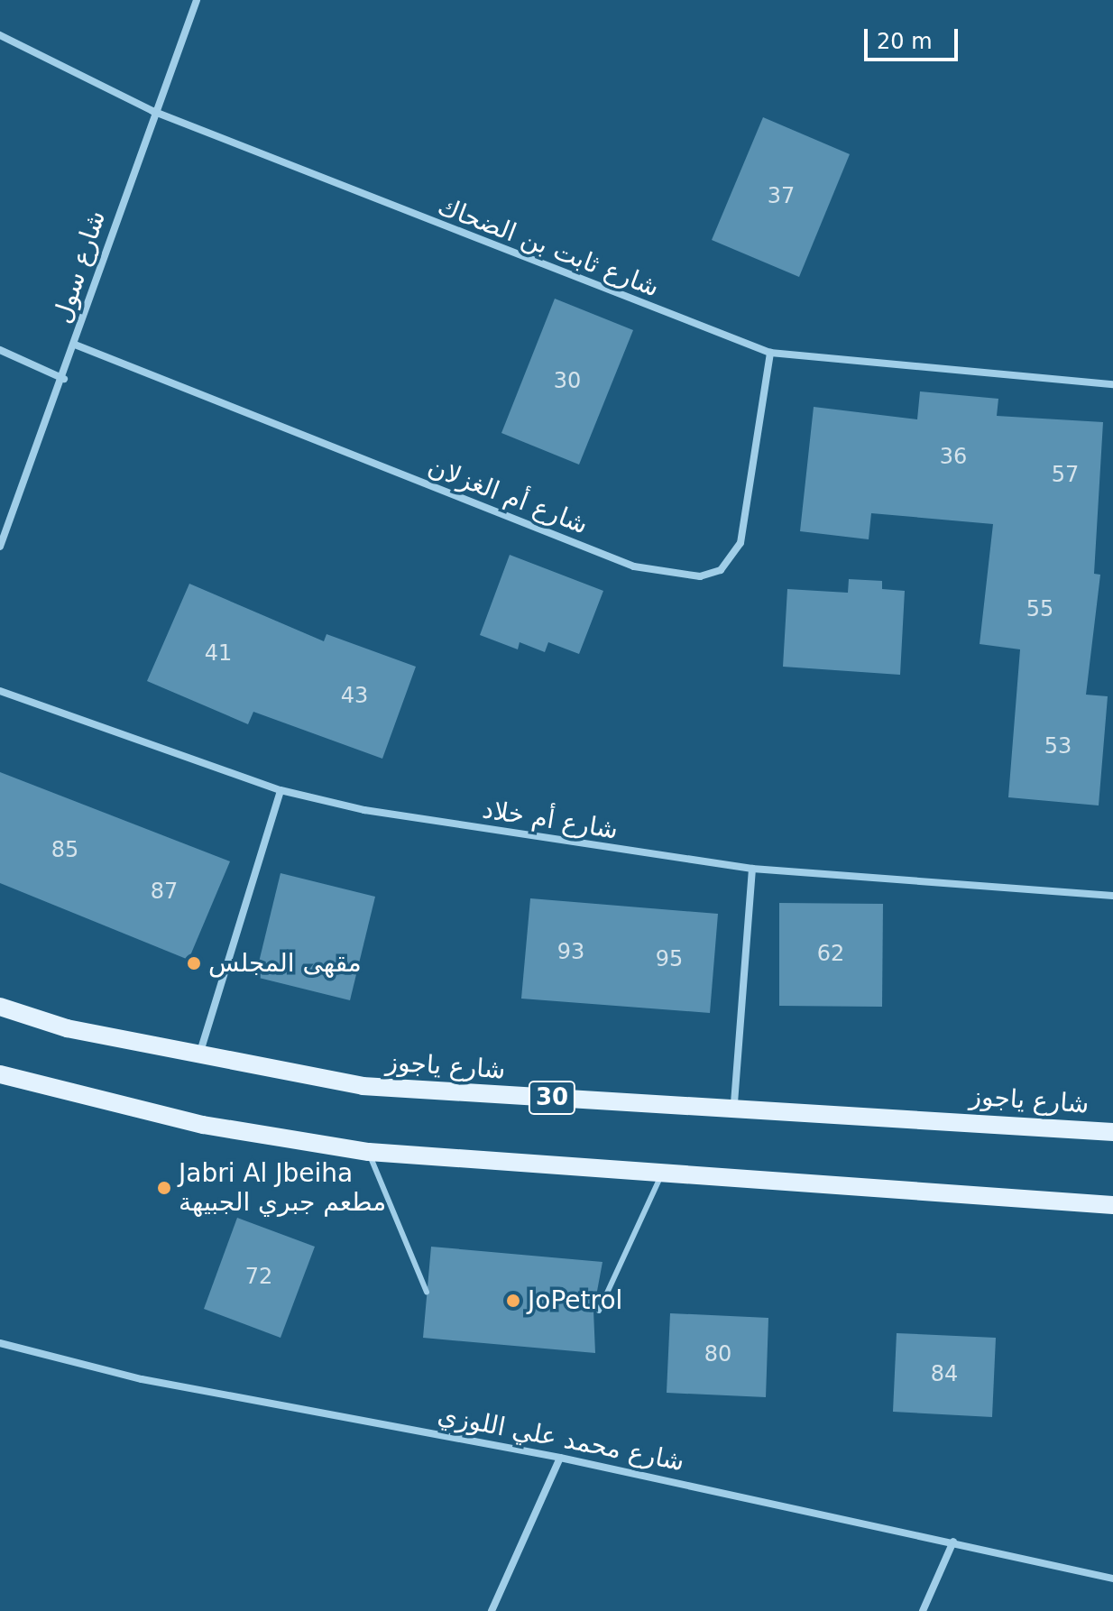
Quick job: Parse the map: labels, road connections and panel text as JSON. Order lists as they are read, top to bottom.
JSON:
{
  "streets": {
    "main road": ["شارع ياجوز", "30"],
    "street": [
      "شارع ثابت بن الضحاك",
      "شارع سول",
      "شارع أم الغزلان",
      "شارع أم خلاد",
      "شارع محمد علي اللوزي"
    ]
  },
  "crossings": [
    ["شارع ثابت بن الضحاك", "شارع سول"],
    ["شارع ثابت بن الضحاك", "شارع أم الغزلان"],
    ["شارع سول", "شارع أم الغزلان"]
  ],
  "places": ["مقهى المجلس", "Jabri Al Jbeiha مطعم جبري الجبيهة", "JoPetrol"],
  "house_numbers": [
    "37",
    "30",
    "36",
    "57",
    "55",
    "41",
    "43",
    "53",
    "85",
    "87",
    "93",
    "62",
    "95",
    "72",
    "80",
    "84"
  ],
  "scale_bar": "20 m"
}
